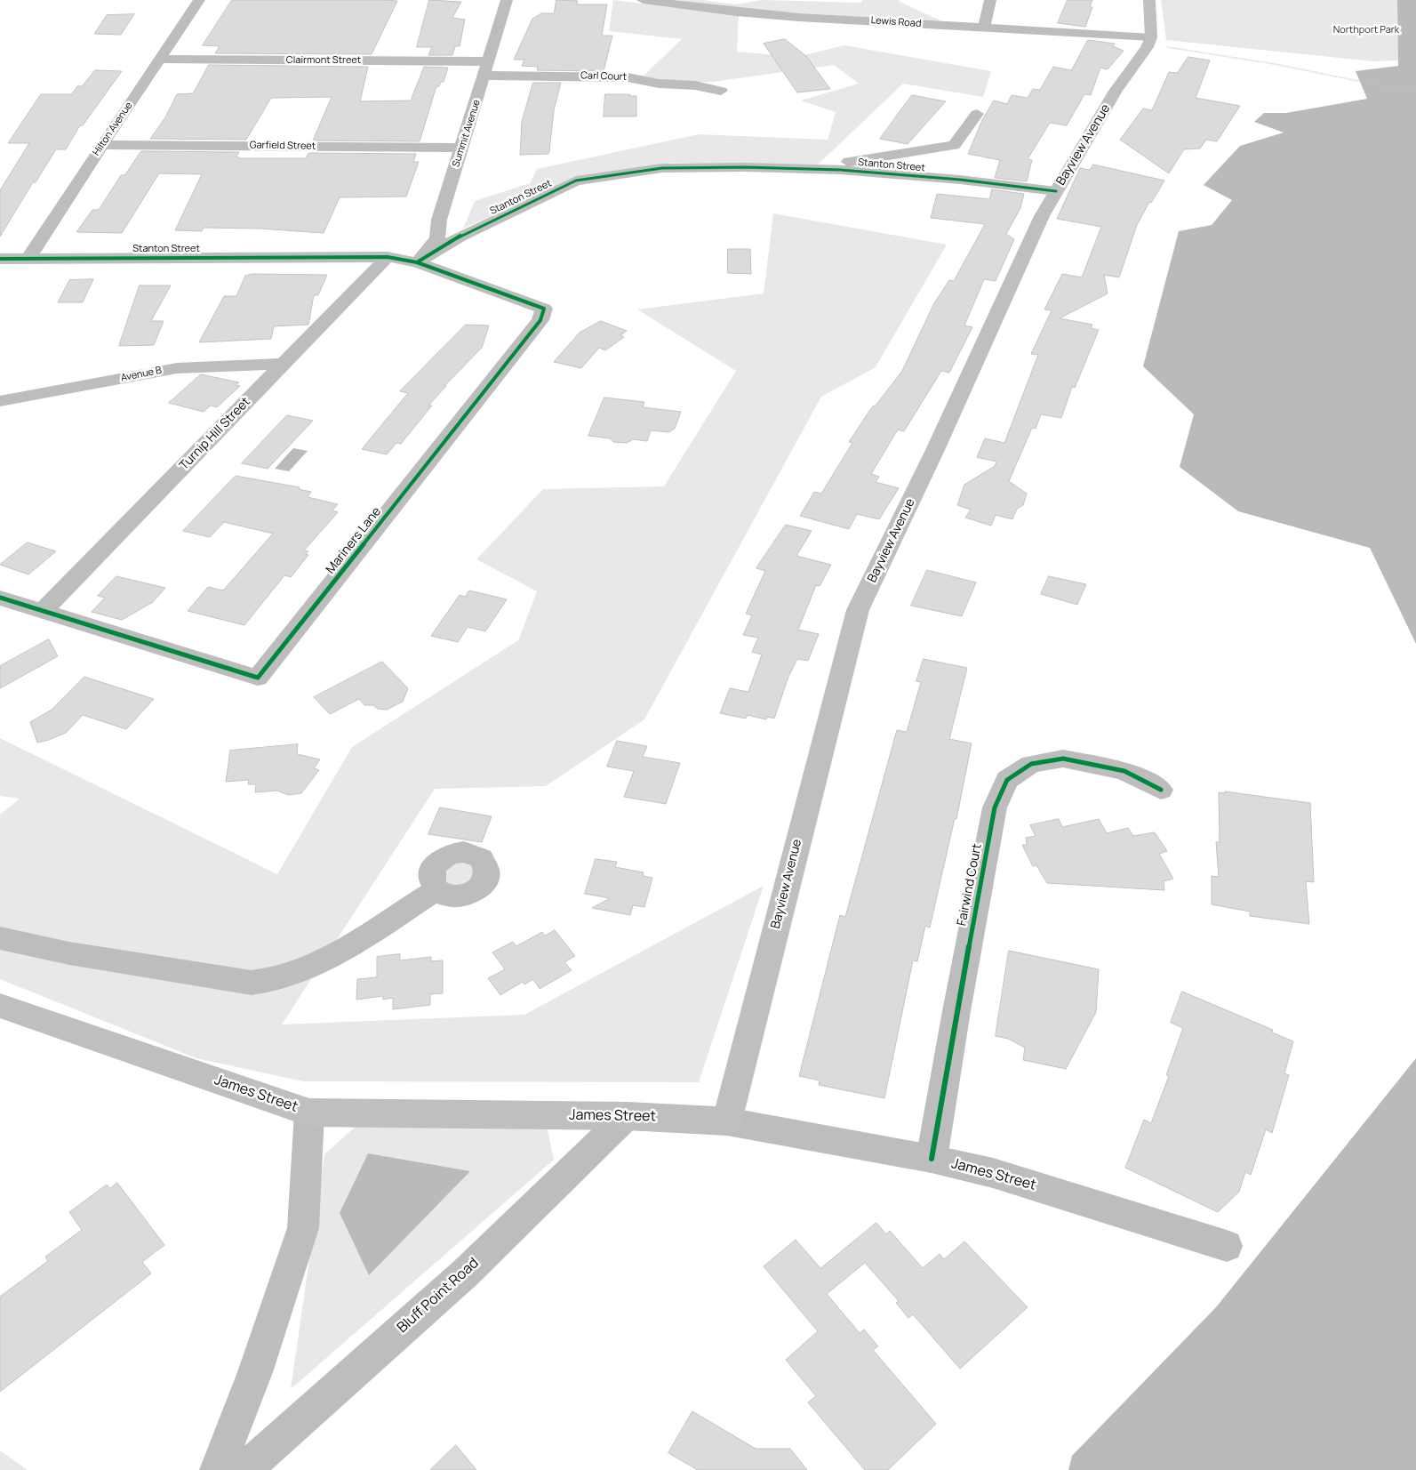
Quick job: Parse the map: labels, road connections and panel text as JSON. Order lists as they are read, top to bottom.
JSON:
{
  "streets": {
    "main road": ["Bayview Avenue", "James Street"],
    "street": [
      "Lewis Road",
      "Clairmont Street",
      "Carl Court",
      "Hilton Avenue",
      "Summit Avenue",
      "Garfield Street",
      "Stanton Street",
      "Avenue B",
      "Turnip Hill Street",
      "Mariners Lane",
      "Fairwind Court",
      "Bluff Point Road"
    ]
  },
  "crossings": [
    ["Lewis Road", "Bayview Avenue"],
    ["Clairmont Street", "Carl Court"],
    ["Clairmont Street", "Hilton Avenue"],
    ["Clairmont Street", "Summit Avenue"],
    ["Carl Court", "Summit Avenue"],
    ["Hilton Avenue", "Garfield Street"],
    ["Hilton Avenue", "Stanton Street"],
    ["Summit Avenue", "Garfield Street"],
    ["Summit Avenue", "Stanton Street"],
    ["Summit Avenue", "Mariners Lane"],
    ["Bayview Avenue", "Stanton Street"],
    ["Bayview Avenue", "James Street"],
    ["Stanton Street", "Turnip Hill Street"],
    ["Stanton Street", "Mariners Lane"],
    ["Avenue B", "Turnip Hill Street"],
    ["Turnip Hill Street", "Mariners Lane"],
    ["Fairwind Court", "James Street"],
    ["James Street", "Bluff Point Road"]
  ],
  "parks": ["Northport Park"]
}
